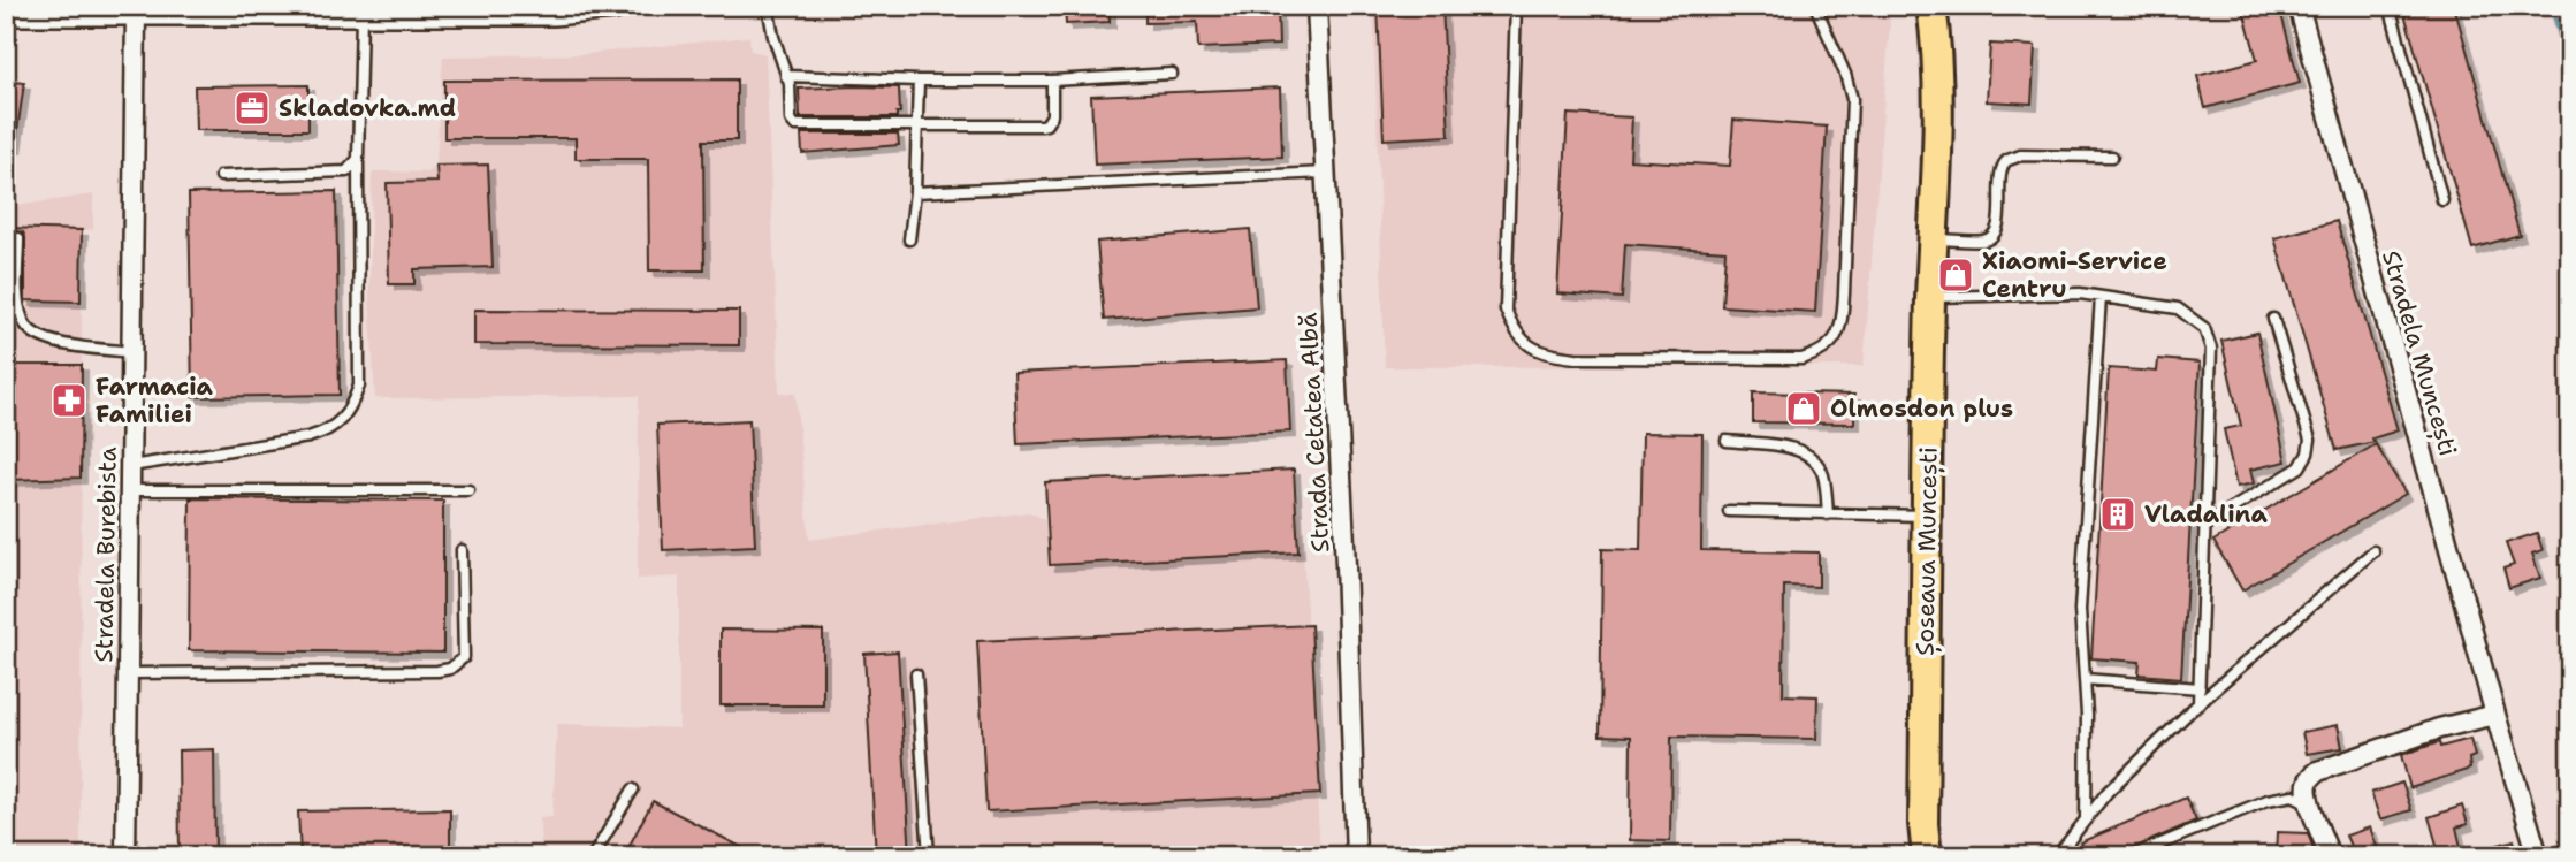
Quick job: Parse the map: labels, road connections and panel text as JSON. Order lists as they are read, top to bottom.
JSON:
{
  "streets": {
    "main road": ["Șoseaua Muncești"],
    "street": ["Stradela Muncești", "Strada Cetatea Albă", "Stradela Burebista"]
  },
  "places": {
    "office": ["Skladovka.md"],
    "shop": ["Xiaomi-Service Centru", "Olmosdon plus"],
    "pharmacy": ["Farmacia Familiei"],
    "building": ["Vladalina"]
  }
}
